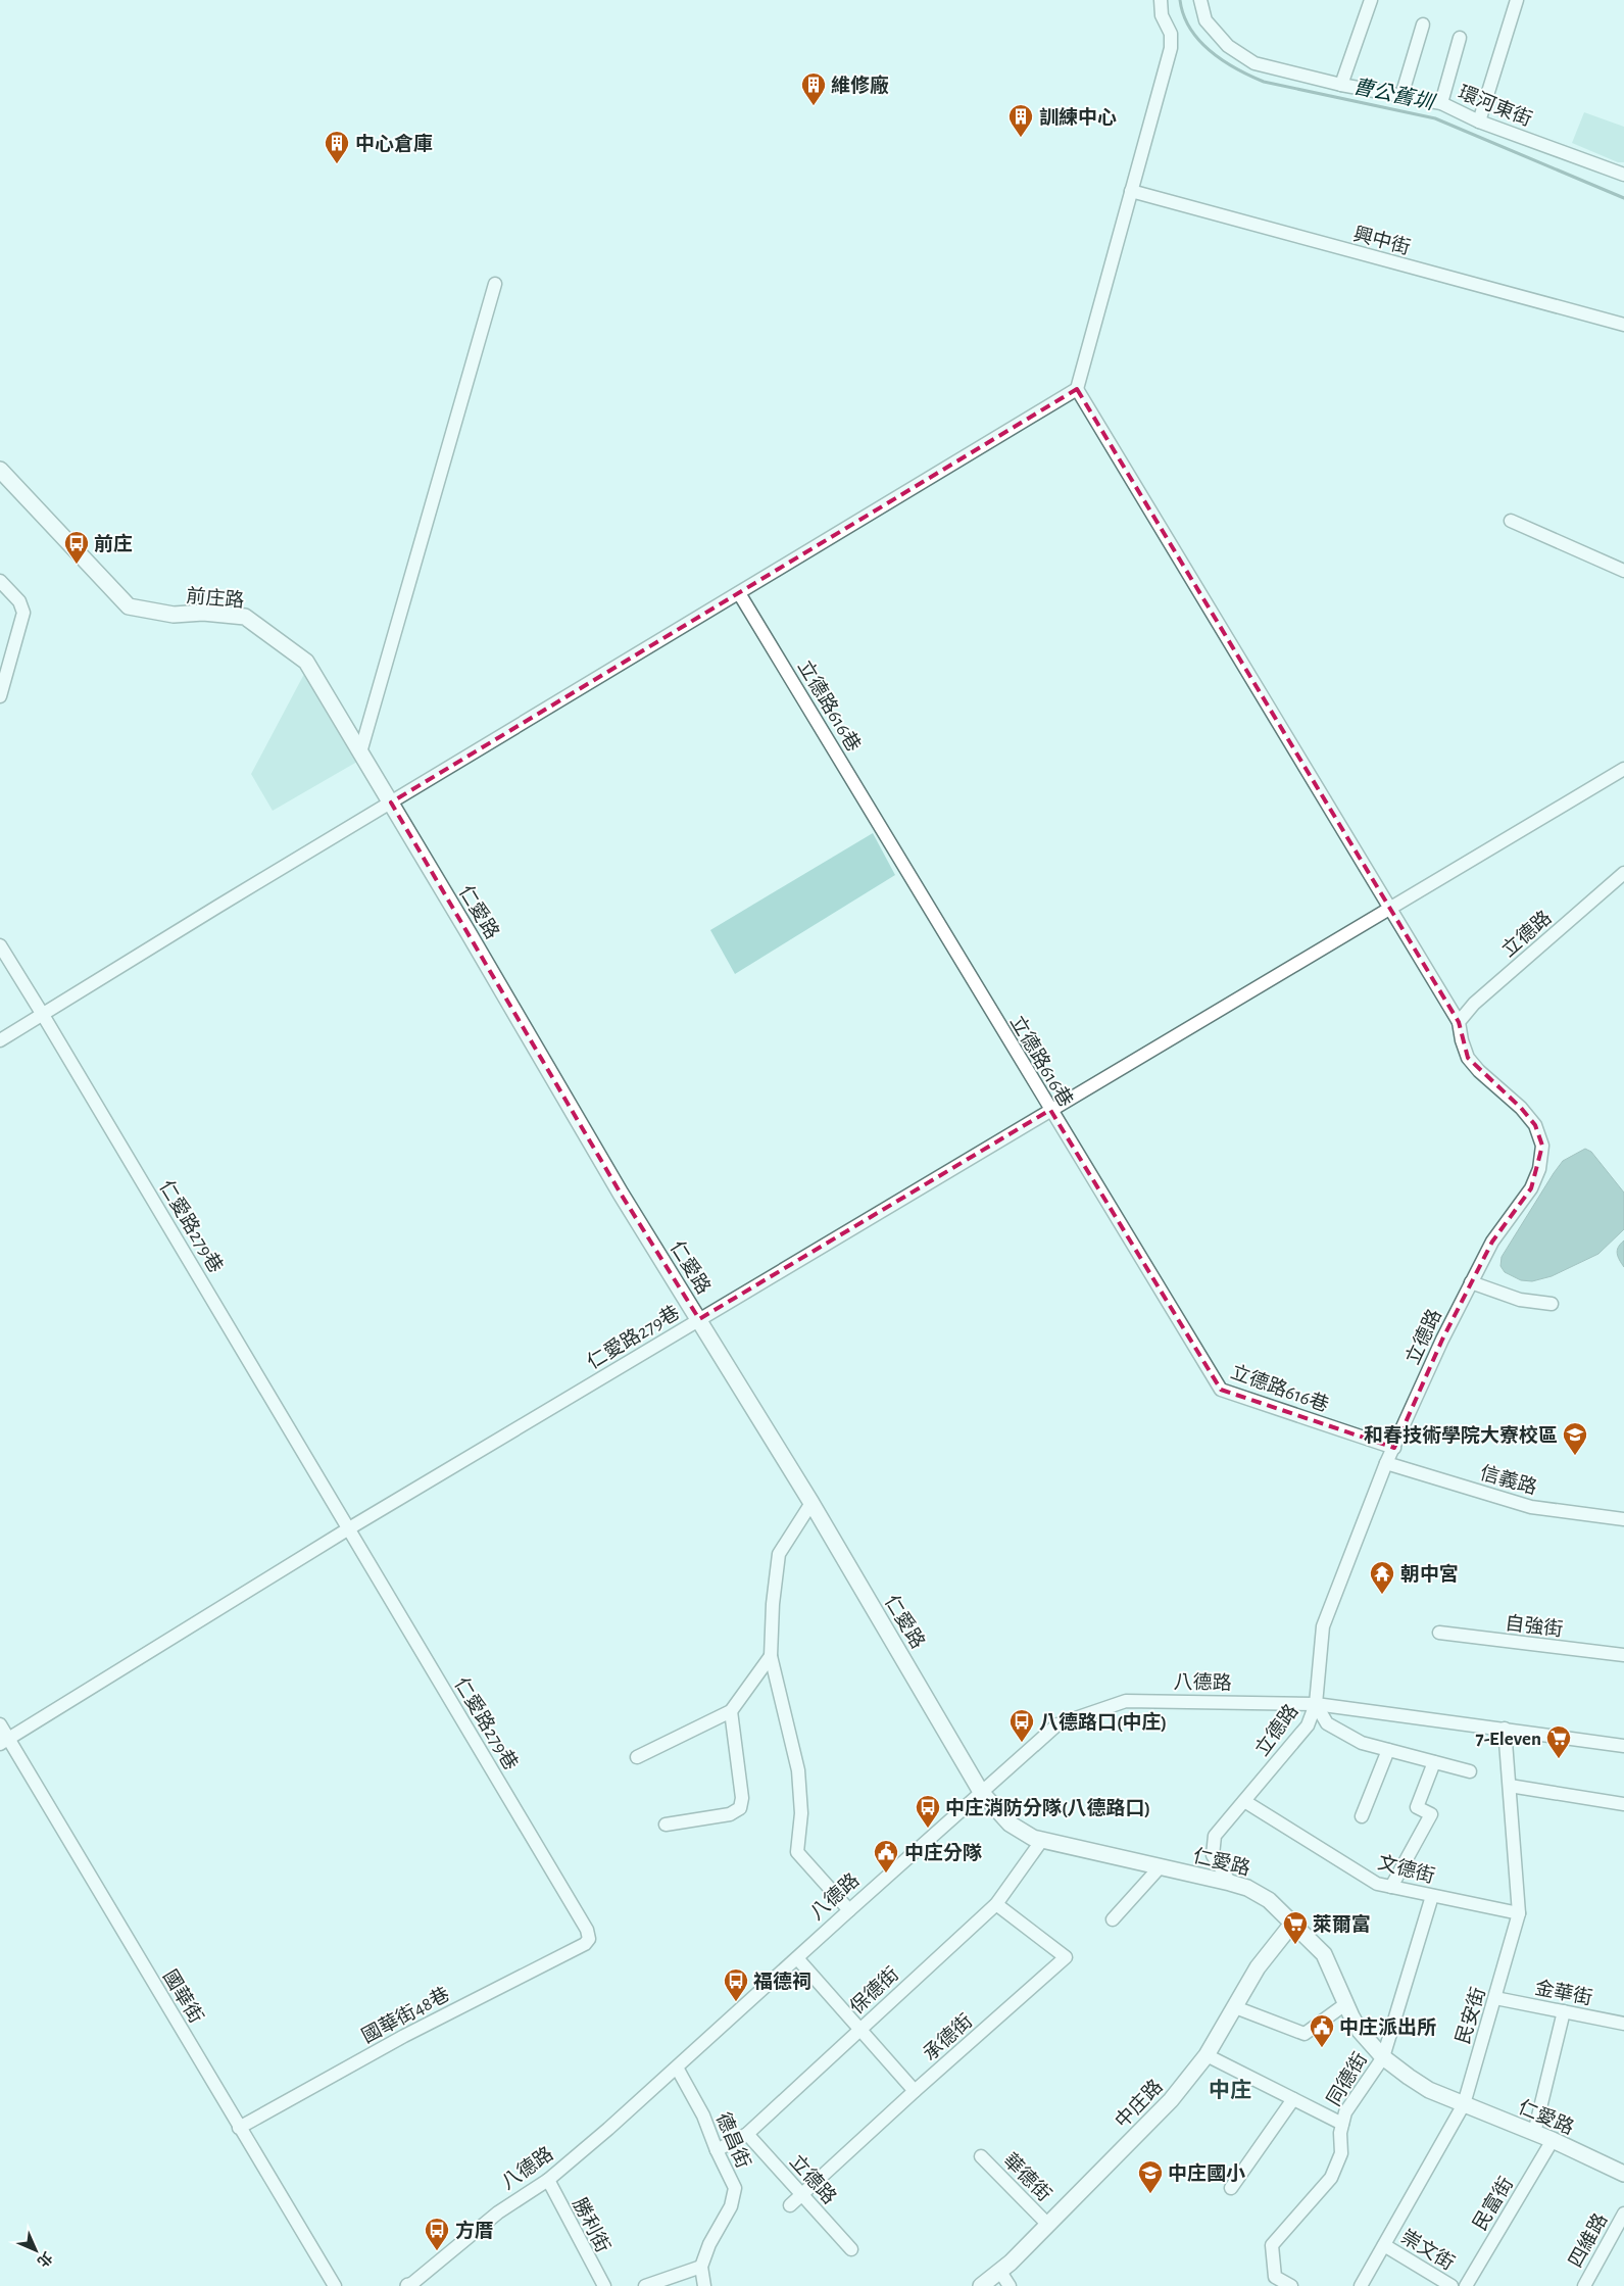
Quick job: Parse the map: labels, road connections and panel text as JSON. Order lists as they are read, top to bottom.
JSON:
{
  "streets": {
    "street": [
      "環河東街",
      "興中街",
      "前庄路",
      "立德路616巷",
      "仁愛路",
      "立德路",
      "仁愛路279巷",
      "信義路",
      "自強街",
      "八德路",
      "文德街",
      "保德街",
      "金華街",
      "國華街",
      "國華街48巷",
      "民安街",
      "承德街",
      "同德街",
      "中庄路",
      "德昌街",
      "華德街",
      "民富街",
      "勝利街",
      "四維路",
      "崇文街"
    ]
  },
  "crossings": [
    ["前庄路", "仁愛路"],
    ["立德路616巷", "立德路"],
    ["立德路616巷", "仁愛路279巷"],
    ["仁愛路", "立德路"],
    ["仁愛路", "仁愛路279巷"],
    ["仁愛路", "八德路"],
    ["仁愛路", "保德街"],
    ["仁愛路", "民安街"],
    ["仁愛路", "同德街"],
    ["仁愛路", "中庄路"],
    ["仁愛路", "民富街"],
    ["立德路", "信義路"],
    ["立德路", "八德路"],
    ["立德路", "文德街"],
    ["立德路", "保德街"],
    ["立德路", "承德街"],
    ["仁愛路279巷", "國華街"],
    ["仁愛路279巷", "國華街48巷"],
    ["八德路", "民安街"],
    ["八德路", "德昌街"],
    ["八德路", "勝利街"],
    ["文德街", "民安街"],
    ["文德街", "同德街"],
    ["保德街", "承德街"],
    ["保德街", "德昌街"],
    ["金華街", "民安街"],
    ["國華街", "國華街48巷"],
    ["民安街", "崇文街"],
    ["中庄路", "華德街"]
  ],
  "districts": ["中庄"],
  "water": ["曹公舊圳"],
  "places": {
    "building": ["維修廠", "訓練中心", "中心倉庫"],
    "bus stop": [
      "前庄",
      "八德路口(中庄)",
      "中庄消防分隊(八德路口)",
      "福德祠",
      "方厝"
    ],
    "school or university": ["和春技術學院大寮校區", "中庄國小"],
    "temple": ["朝中宮"],
    "supermarket": ["7-Eleven", "萊爾富"],
    "public building": ["中庄分隊", "中庄派出所"]
  },
  "north": "bottom right"
}
